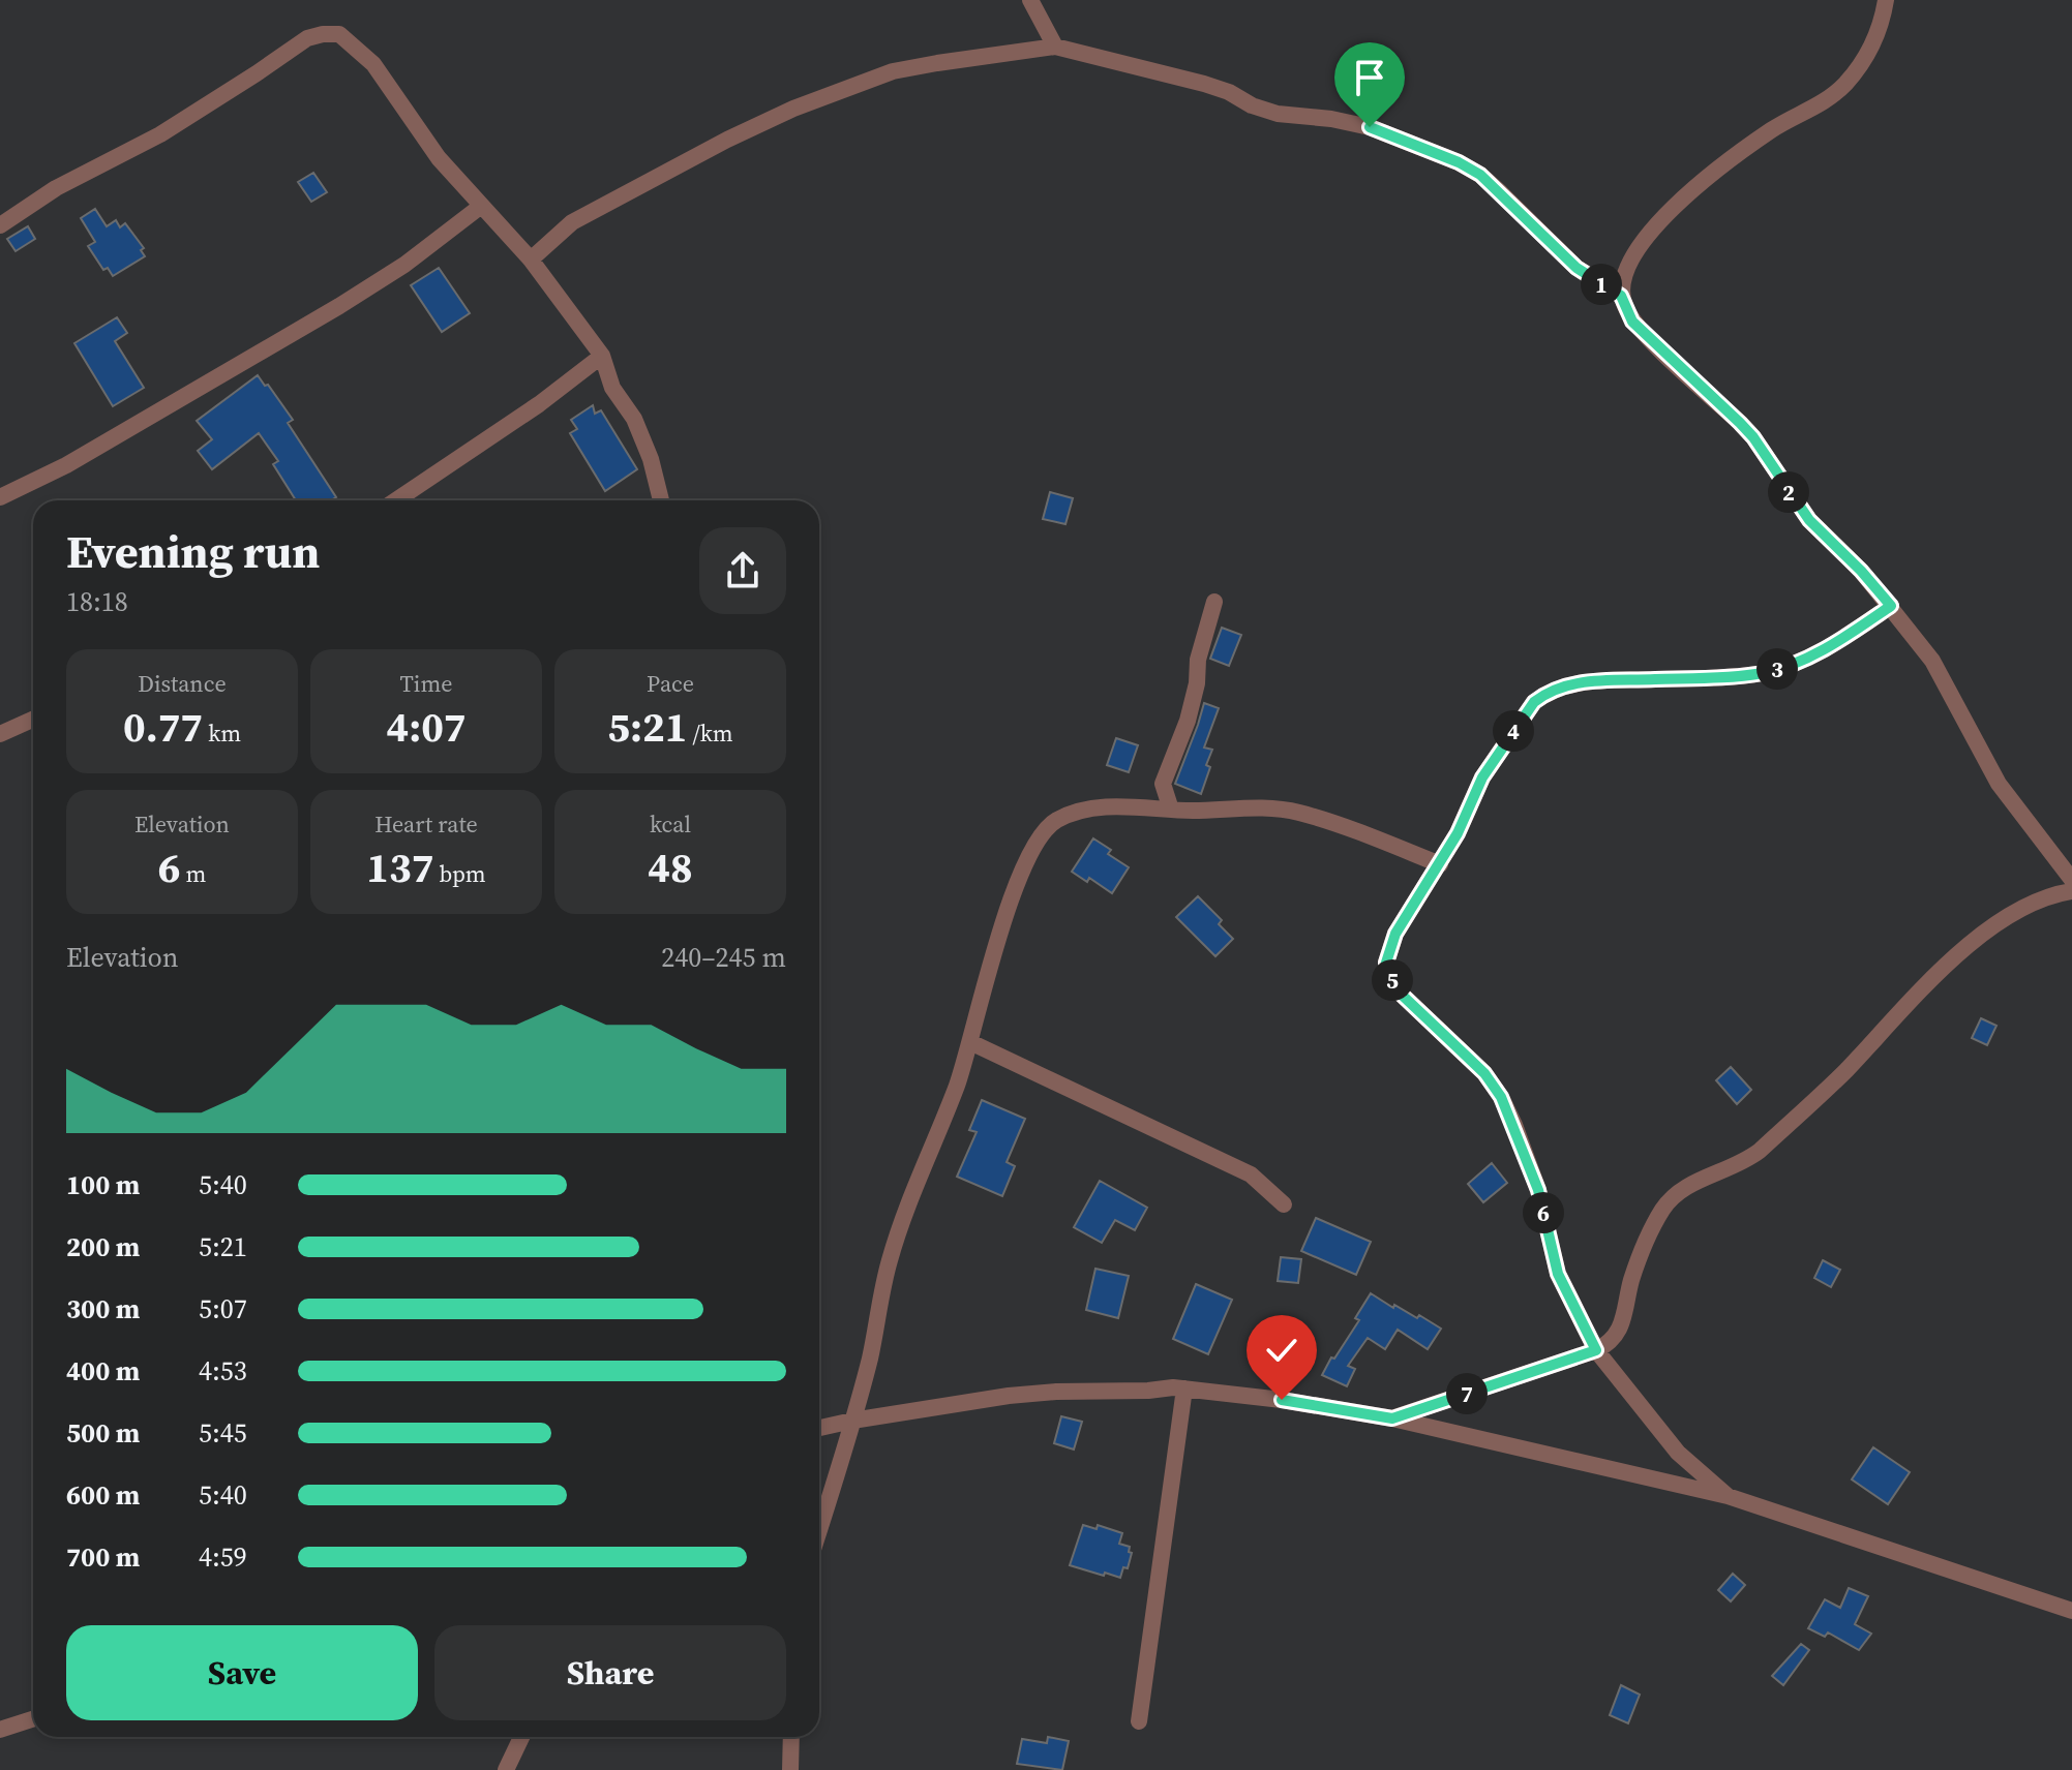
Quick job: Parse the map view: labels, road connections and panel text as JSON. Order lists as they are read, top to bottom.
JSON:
{
  "page": {
    "pins": [
      "1",
      "2",
      "3",
      "4",
      "5",
      "6",
      "7"
    ],
    "heading": ["Evening run", "18:18"],
    "stats": [
      ["Distance", "0.77 km"],
      ["Time", "4:07"],
      ["Pace", "5:21 /km"],
      ["Elevation", "6 m"],
      ["Heart rate", "137 bpm"],
      ["kcal", "48"]
    ],
    "chart": ["Elevation", "240–245 m"],
    "list": [
      {
        "name": "100 m",
        "note": "5:40"
      },
      {
        "name": "200 m",
        "note": "5:21"
      },
      {
        "name": "300 m",
        "note": "5:07"
      },
      {
        "name": "400 m",
        "note": "4:53"
      },
      {
        "name": "500 m",
        "note": "5:45"
      },
      {
        "name": "600 m",
        "note": "5:40"
      },
      {
        "name": "700 m",
        "note": "4:59"
      }
    ],
    "buttons": ["Save", "Share"]
  }
}
